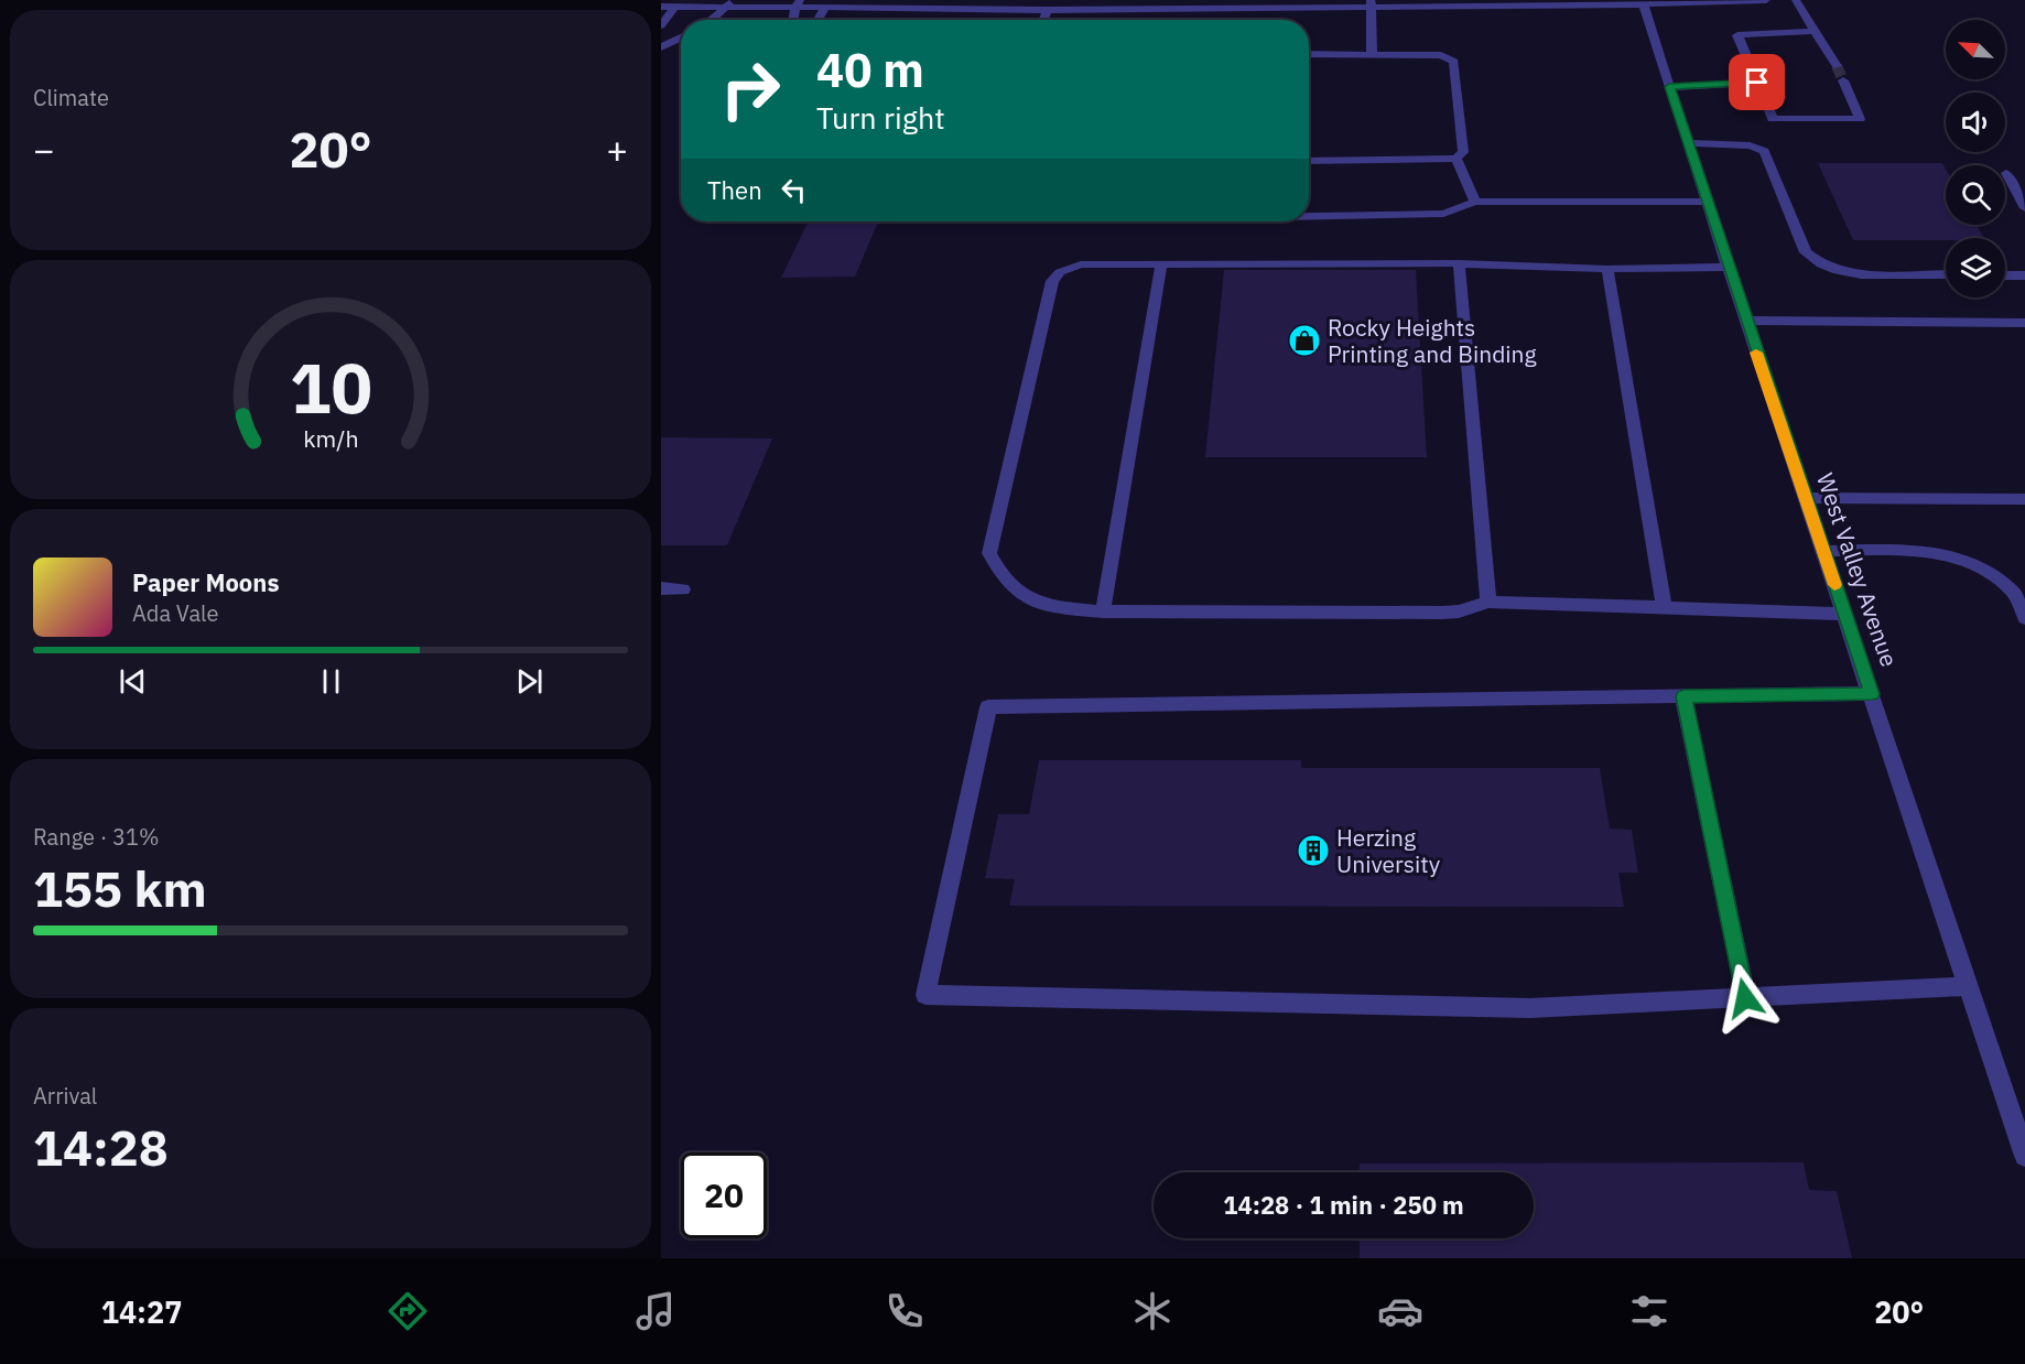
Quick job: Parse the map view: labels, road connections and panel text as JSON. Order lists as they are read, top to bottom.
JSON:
{
  "streets": {
    "street": ["West Valley Avenue"]
  },
  "places": {
    "shop": ["Rocky Heights Printing and Binding"],
    "building": ["Herzing University"]
  },
  "north": "top left",
  "page": {
    "tile": [
      "Climate",
      ["Range · 31%", "155 km"],
      ["Arrival", "14:28"]
    ],
    "turn": ["40 m", "Turn right"],
    "heat": ["−", "20°", "+"],
    "then": "Then",
    "song": ["Paper Moons", "Ada Vale"],
    "limit": "20",
    "trip": "14:28 · 1 min · 250 m",
    "tabs": ["14:27", "20°"],
    "gauge": ["10", "km/h"]
  }
}
